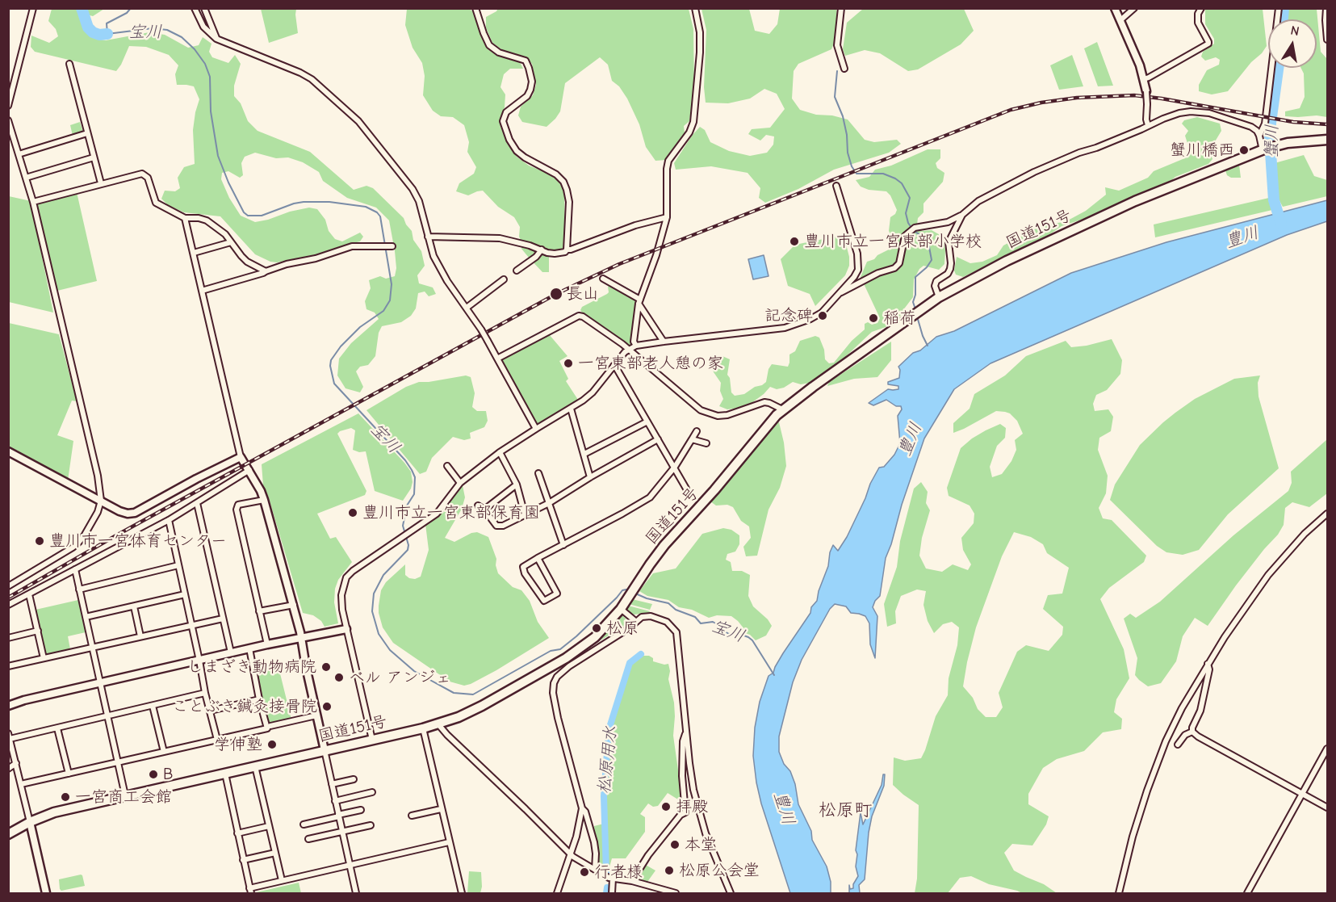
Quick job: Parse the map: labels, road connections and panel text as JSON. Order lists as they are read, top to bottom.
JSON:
{
  "streets": {
    "highway": ["国道151号"]
  },
  "districts": ["松原町"],
  "water": [
    "宝川",
    "蟹川",
    "豊川",
    "松原用水"
  ],
  "places": [
    "蟹川橋西",
    "豊川市立一宮東部小学校",
    "長山",
    "記念碑",
    "稲荷",
    "一宮東部老人憩の家",
    "豊川市立一宮東部保育園",
    "豊川市一宮体育センター",
    "松原",
    "しまざき動物病院",
    "ベル アンジェ",
    "ことぶき鍼灸接骨院",
    "学伸塾",
    "B",
    "一宮商工会館",
    "拝殿",
    "本堂",
    "松原公会堂",
    "行者様"
  ],
  "north": "top"
}
